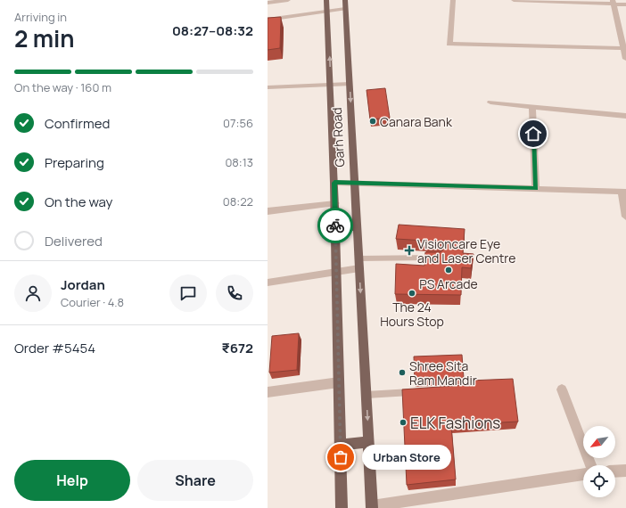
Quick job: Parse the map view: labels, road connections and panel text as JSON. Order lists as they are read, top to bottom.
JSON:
{
  "streets": {
    "main road": ["Garh Road"]
  },
  "places": {
    "other": [
      "Canara Bank",
      "PS Arcade",
      "The 24 Hours Stop",
      "Shree Sita Ram Mandir",
      "ELK Fashions",
      "Urban Store"
    ],
    "health": ["Visioncare Eye and Laser Centre"]
  },
  "north": "bottom left",
  "page": {
    "heading": ["2 min", "Arriving in", "08:27–08:32"],
    "panel": [
      "Jordan",
      "Courier · 4.8",
      "Order #5454",
      "₹672"
    ],
    "bar": "On the way · 160 m",
    "list": [
      ["Confirmed", "07:56"],
      ["Preparing", "08:13"],
      ["On the way", "08:22"],
      "Delivered"
    ],
    "bubble": "Urban Store",
    "buttons": ["Help", "Share"]
  }
}
